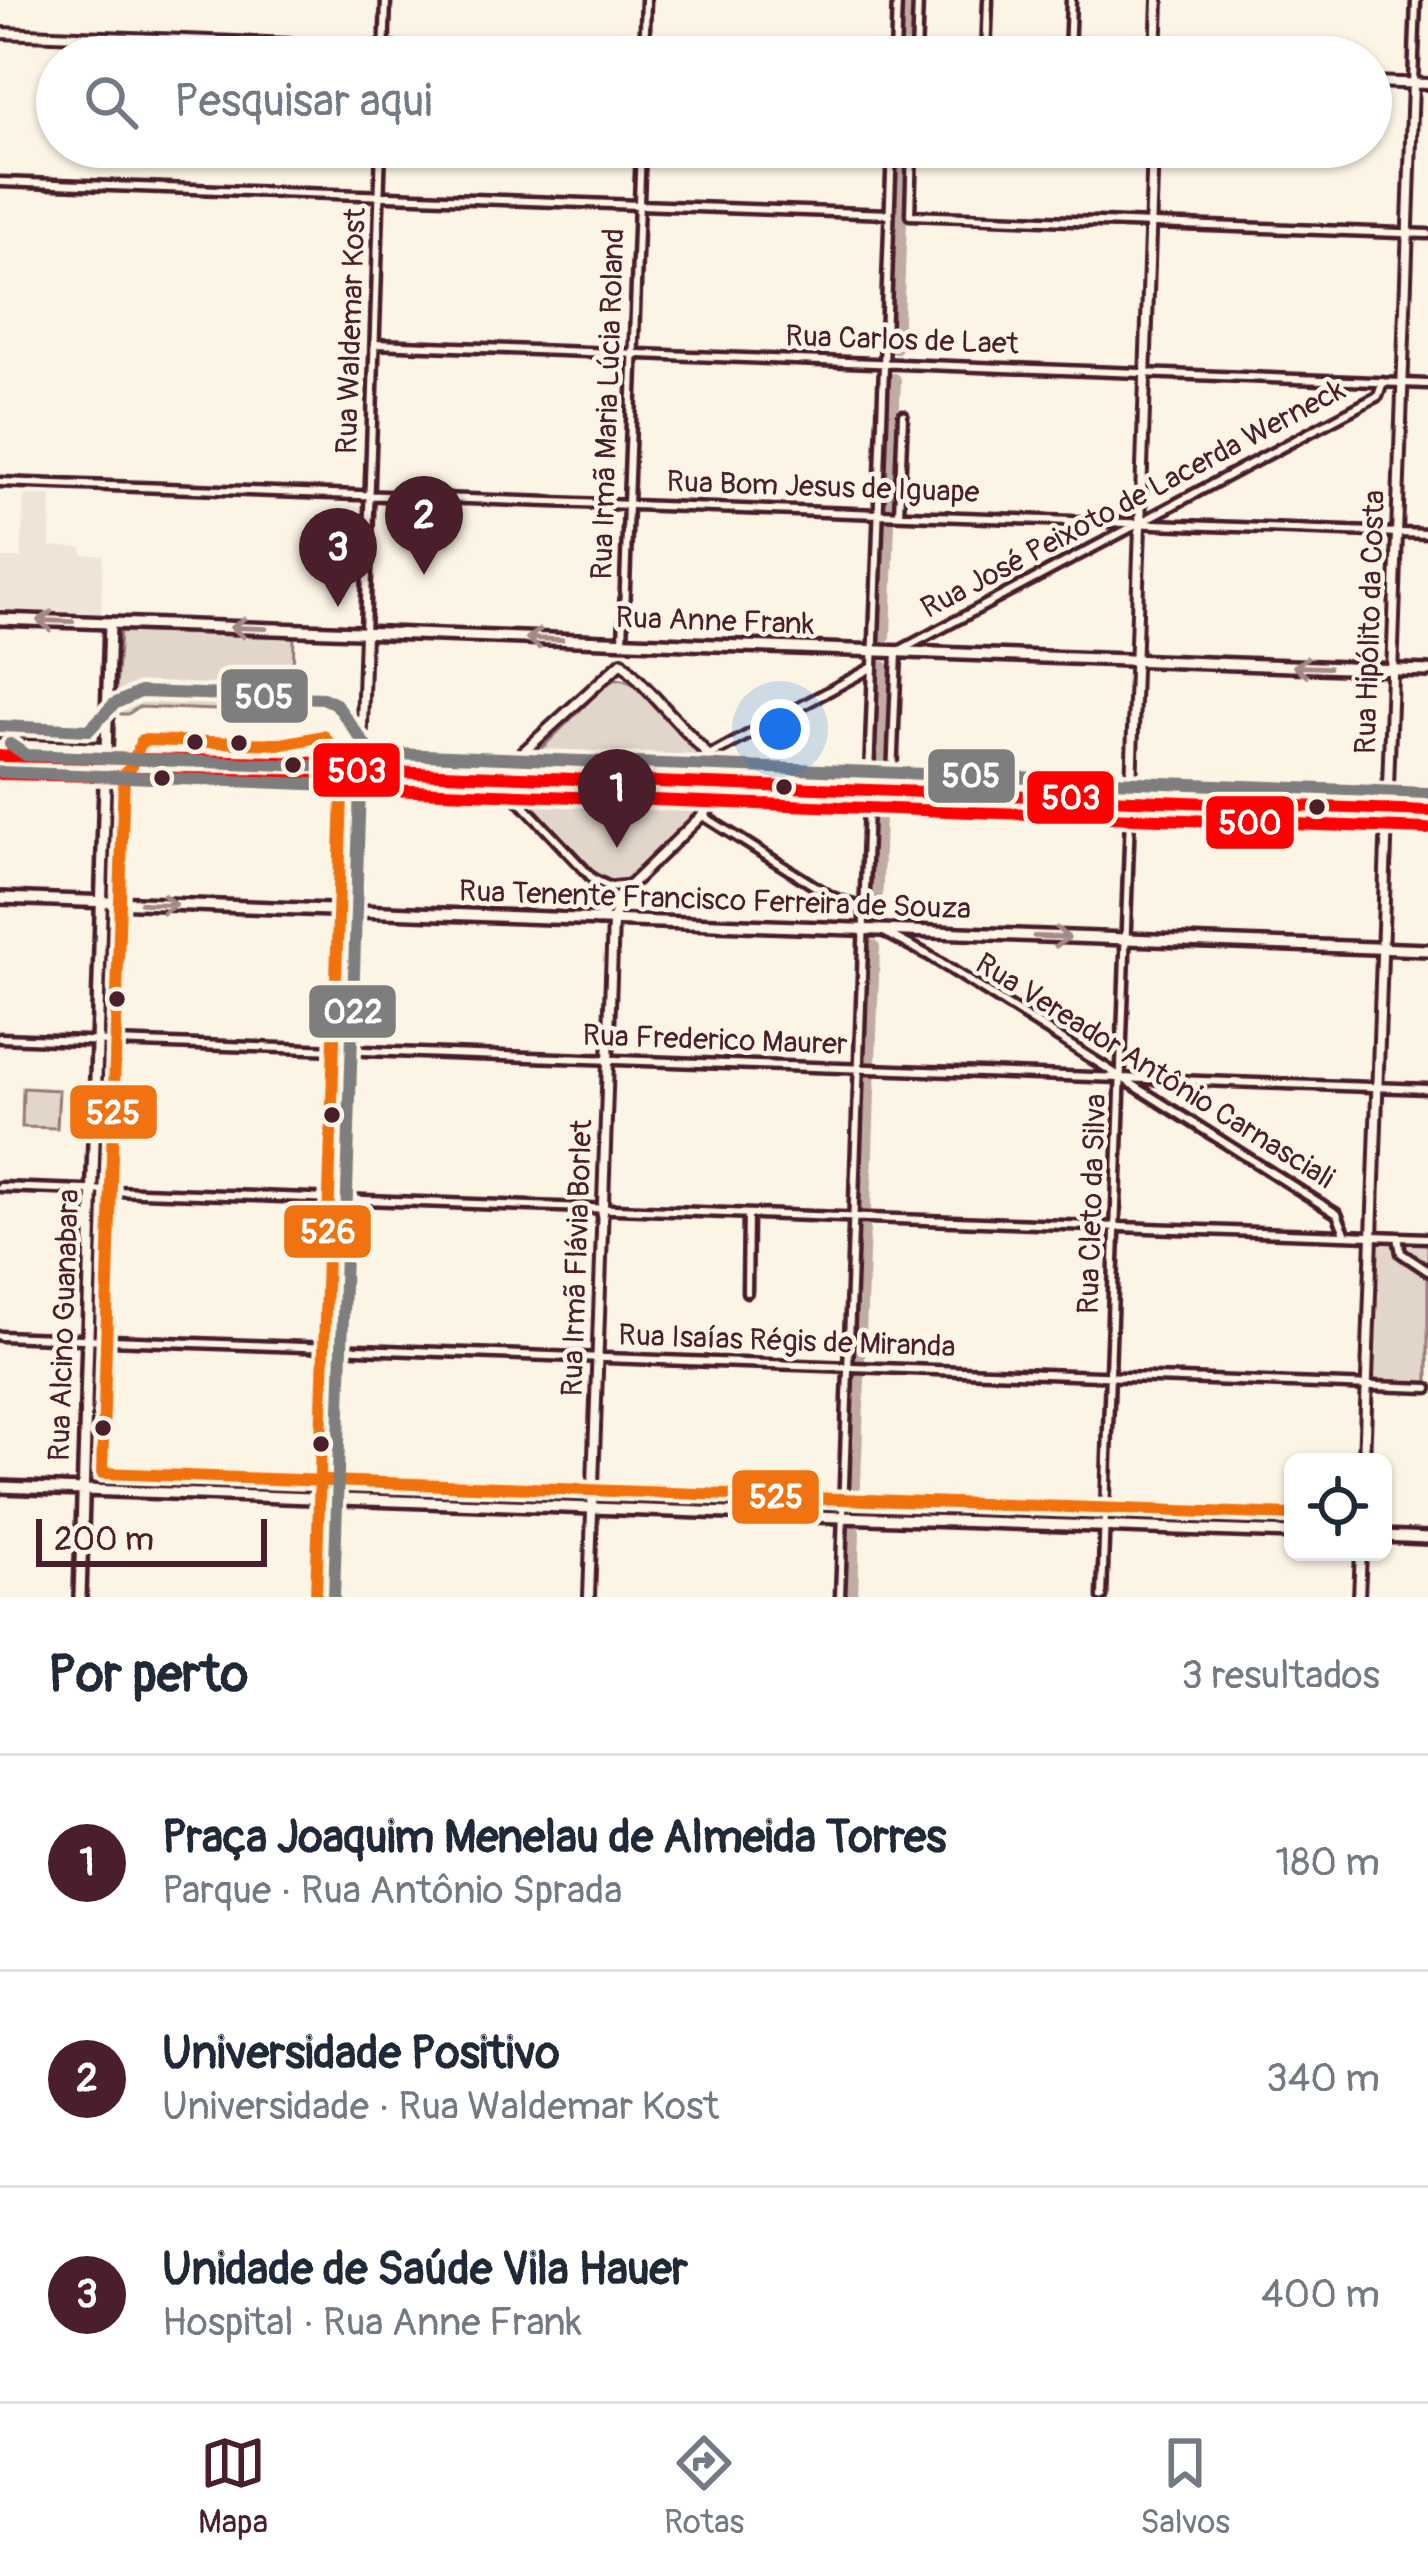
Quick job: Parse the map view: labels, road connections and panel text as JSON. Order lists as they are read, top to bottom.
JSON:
{
  "streets": {
    "main road": ["Rua Anne Frank", "Rua Tenente Francisco Ferreira de Souza", "Rua Alcino Guanabara"],
    "street": [
      "Rua Waldemar Kost",
      "Rua Carlos de Laet",
      "Rua Irmã Maria Lúcia Roland",
      "Rua Bom Jesus de Iguape",
      "Rua José Peixoto de Lacerda Werneck",
      "Rua Hipólito da Costa",
      "Rua Frederico Maurer",
      "Rua Vereador Antônio Carnasciali",
      "Rua Cleto da Silva",
      "Rua Irmã Flávia Borlet",
      "Rua Isaías Régis de Miranda"
    ]
  },
  "crossings": [
    ["Rua Waldemar Kost", "Rua Carlos de Laet"],
    ["Rua Waldemar Kost", "Rua Bom Jesus de Iguape"],
    ["Rua Waldemar Kost", "Rua Anne Frank"],
    ["Rua Waldemar Kost", "Rua Tenente Francisco Ferreira de Souza"],
    ["Rua Waldemar Kost", "Rua Frederico Maurer"],
    ["Rua Waldemar Kost", "Rua Isaías Régis de Miranda"],
    ["Rua Carlos de Laet", "Rua Irmã Maria Lúcia Roland"],
    ["Rua Carlos de Laet", "Rua José Peixoto de Lacerda Werneck"],
    ["Rua Carlos de Laet", "Rua Hipólito da Costa"],
    ["Rua Irmã Maria Lúcia Roland", "Rua Bom Jesus de Iguape"],
    ["Rua Irmã Maria Lúcia Roland", "Rua Anne Frank"],
    ["Rua Bom Jesus de Iguape", "Rua José Peixoto de Lacerda Werneck"],
    ["Rua Bom Jesus de Iguape", "Rua Hipólito da Costa"],
    ["Rua José Peixoto de Lacerda Werneck", "Rua Anne Frank"],
    ["Rua Anne Frank", "Rua Hipólito da Costa"],
    ["Rua Anne Frank", "Rua Alcino Guanabara"],
    ["Rua Hipólito da Costa", "Rua Tenente Francisco Ferreira de Souza"],
    ["Rua Hipólito da Costa", "Rua Frederico Maurer"],
    ["Rua Hipólito da Costa", "Rua Isaías Régis de Miranda"],
    ["Rua Tenente Francisco Ferreira de Souza", "Rua Vereador Antônio Carnasciali"],
    ["Rua Tenente Francisco Ferreira de Souza", "Rua Cleto da Silva"],
    ["Rua Tenente Francisco Ferreira de Souza", "Rua Irmã Flávia Borlet"],
    ["Rua Tenente Francisco Ferreira de Souza", "Rua Alcino Guanabara"],
    ["Rua Frederico Maurer", "Rua Vereador Antônio Carnasciali"],
    ["Rua Frederico Maurer", "Rua Cleto da Silva"],
    ["Rua Frederico Maurer", "Rua Irmã Flávia Borlet"],
    ["Rua Frederico Maurer", "Rua Alcino Guanabara"],
    ["Rua Vereador Antônio Carnasciali", "Rua Cleto da Silva"],
    ["Rua Cleto da Silva", "Rua Isaías Régis de Miranda"],
    ["Rua Irmã Flávia Borlet", "Rua Isaías Régis de Miranda"],
    ["Rua Alcino Guanabara", "Rua Isaías Régis de Miranda"]
  ],
  "one_way": ["Rua Anne Frank"],
  "lines": [
    "transit line 505",
    "transit line 526",
    "transit line 525",
    "transit line 503",
    "transit line 022",
    "transit line 500"
  ],
  "scale_bar": "200 m",
  "page": {
    "search": "Pesquisar aqui",
    "pins": ["2", "3", "1"],
    "scale": "200 m",
    "heading": ["Por perto", "3 resultados"],
    "list": [
      {
        "mark": "1",
        "name": "Praça Joaquim Menelau de Almeida Torres",
        "note": "Parque · Rua Antônio Sprada",
        "value": "180 m"
      },
      {
        "mark": "2",
        "name": "Universidade Positivo",
        "note": "Universidade · Rua Waldemar Kost",
        "value": "340 m"
      },
      {
        "mark": "3",
        "name": "Unidade de Saúde Vila Hauer",
        "note": "Hospital · Rua Anne Frank",
        "value": "400 m"
      }
    ],
    "nav": ["Mapa", "Rotas", "Salvos"]
  }
}
